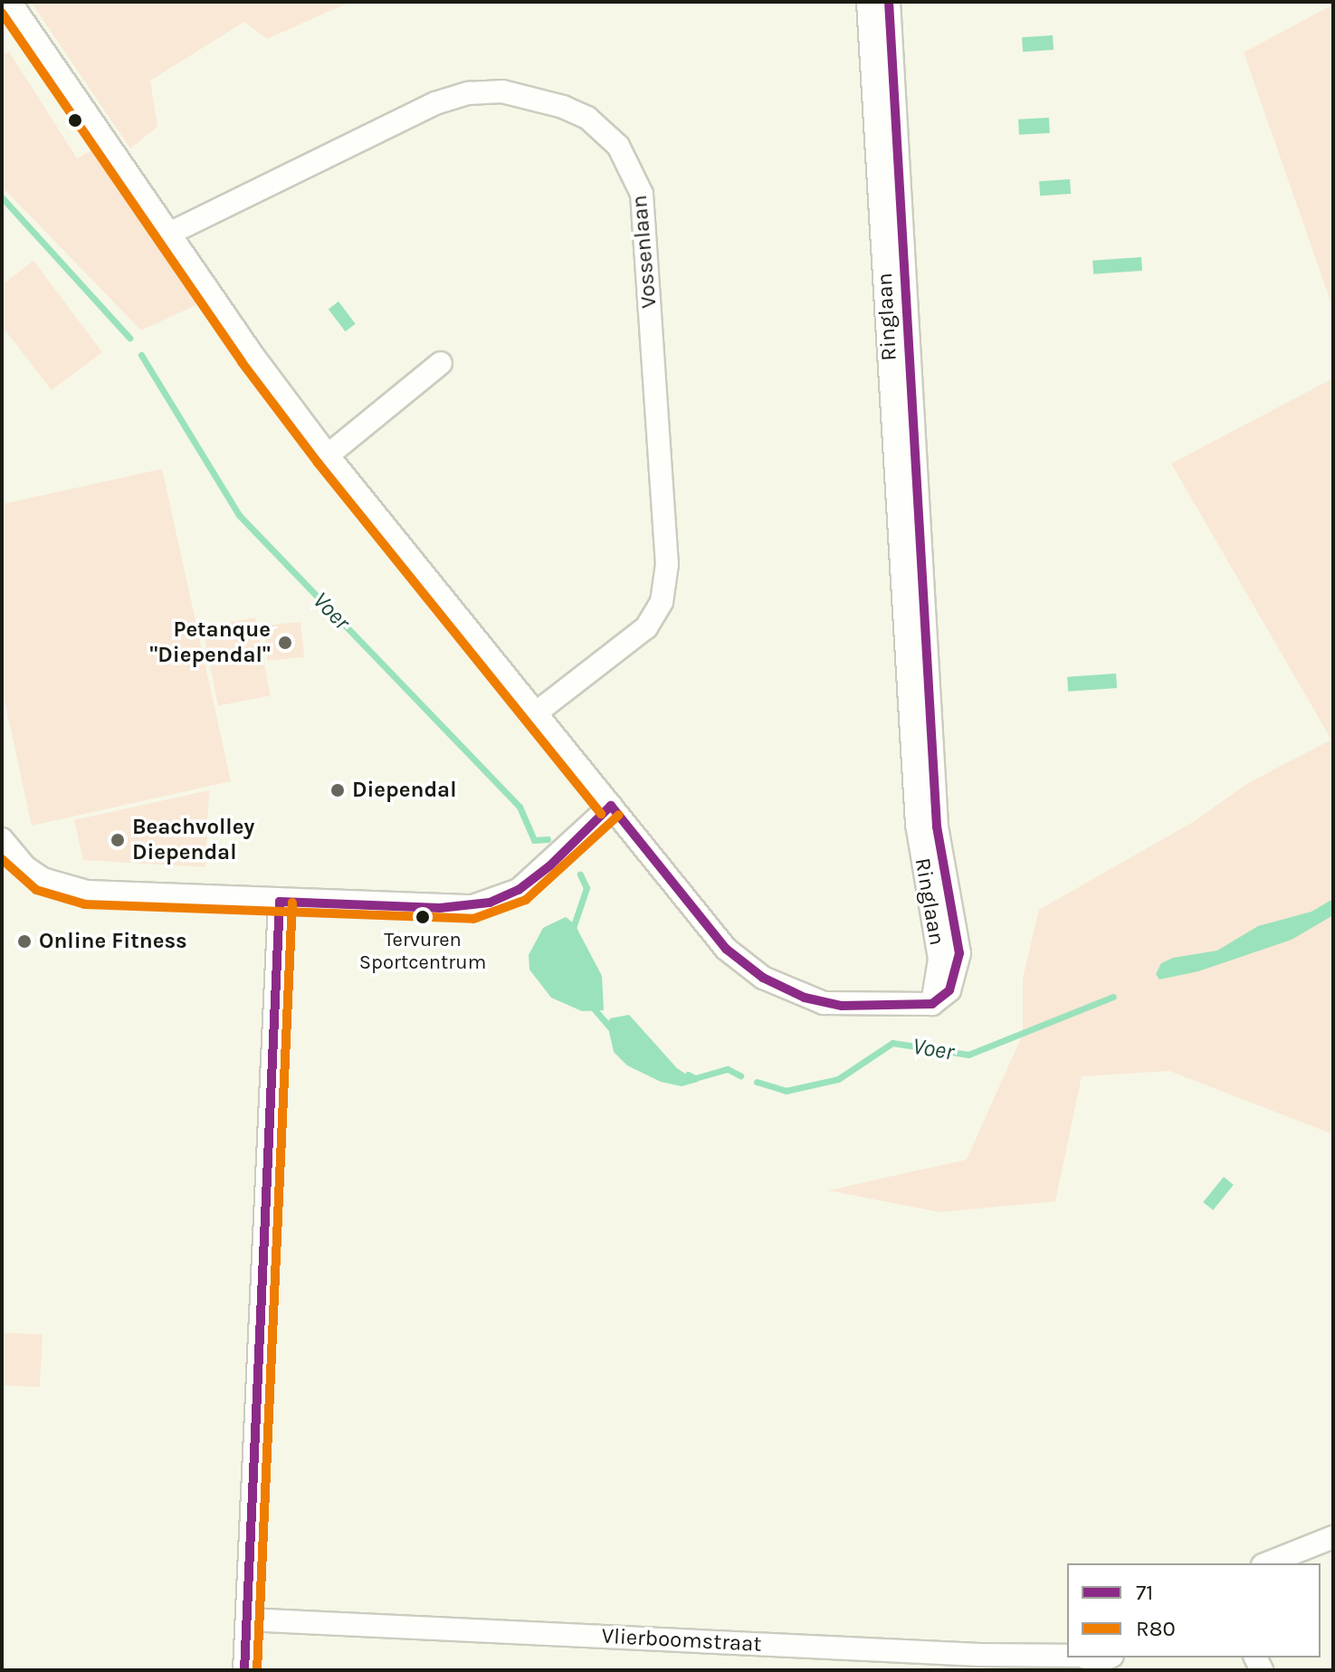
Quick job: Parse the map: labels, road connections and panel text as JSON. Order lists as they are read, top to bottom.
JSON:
{
  "streets": {
    "street": ["Vossenlaan", "Ringlaan", "Vlierboomstraat"]
  },
  "water": ["Voer"],
  "places": [
    "Petanque \"Diependal\"",
    "Diependal",
    "Beachvolley Diependal",
    "Tervuren Sportcentrum",
    "Online Fitness"
  ],
  "lines": ["transit line 71", "transit line R80"],
  "legend": ["71", "R80"]
}
